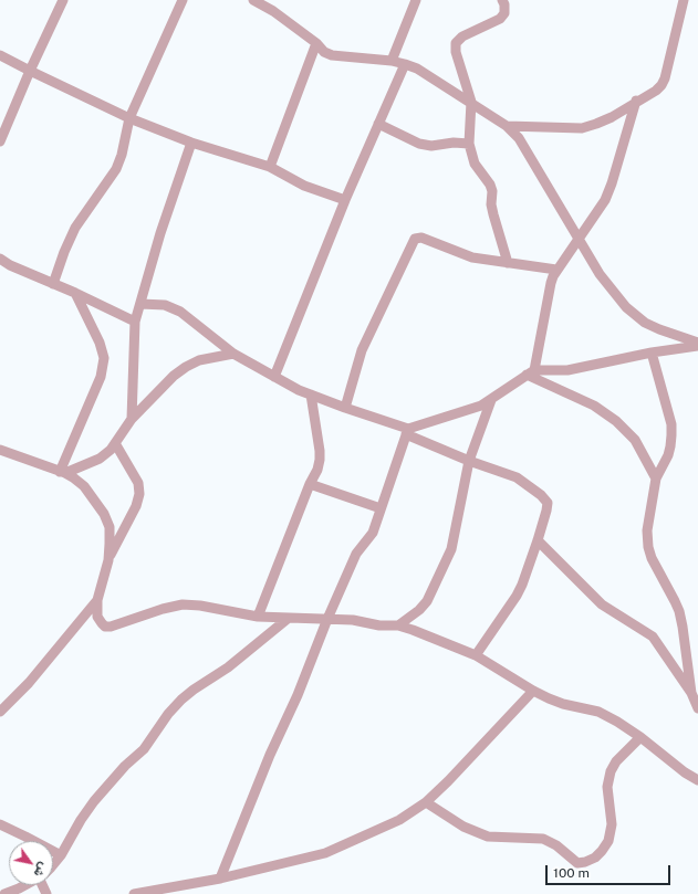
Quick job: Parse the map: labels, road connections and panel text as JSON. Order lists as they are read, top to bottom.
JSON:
{
  "scale_bar": "100 m",
  "north": "bottom right"
}
